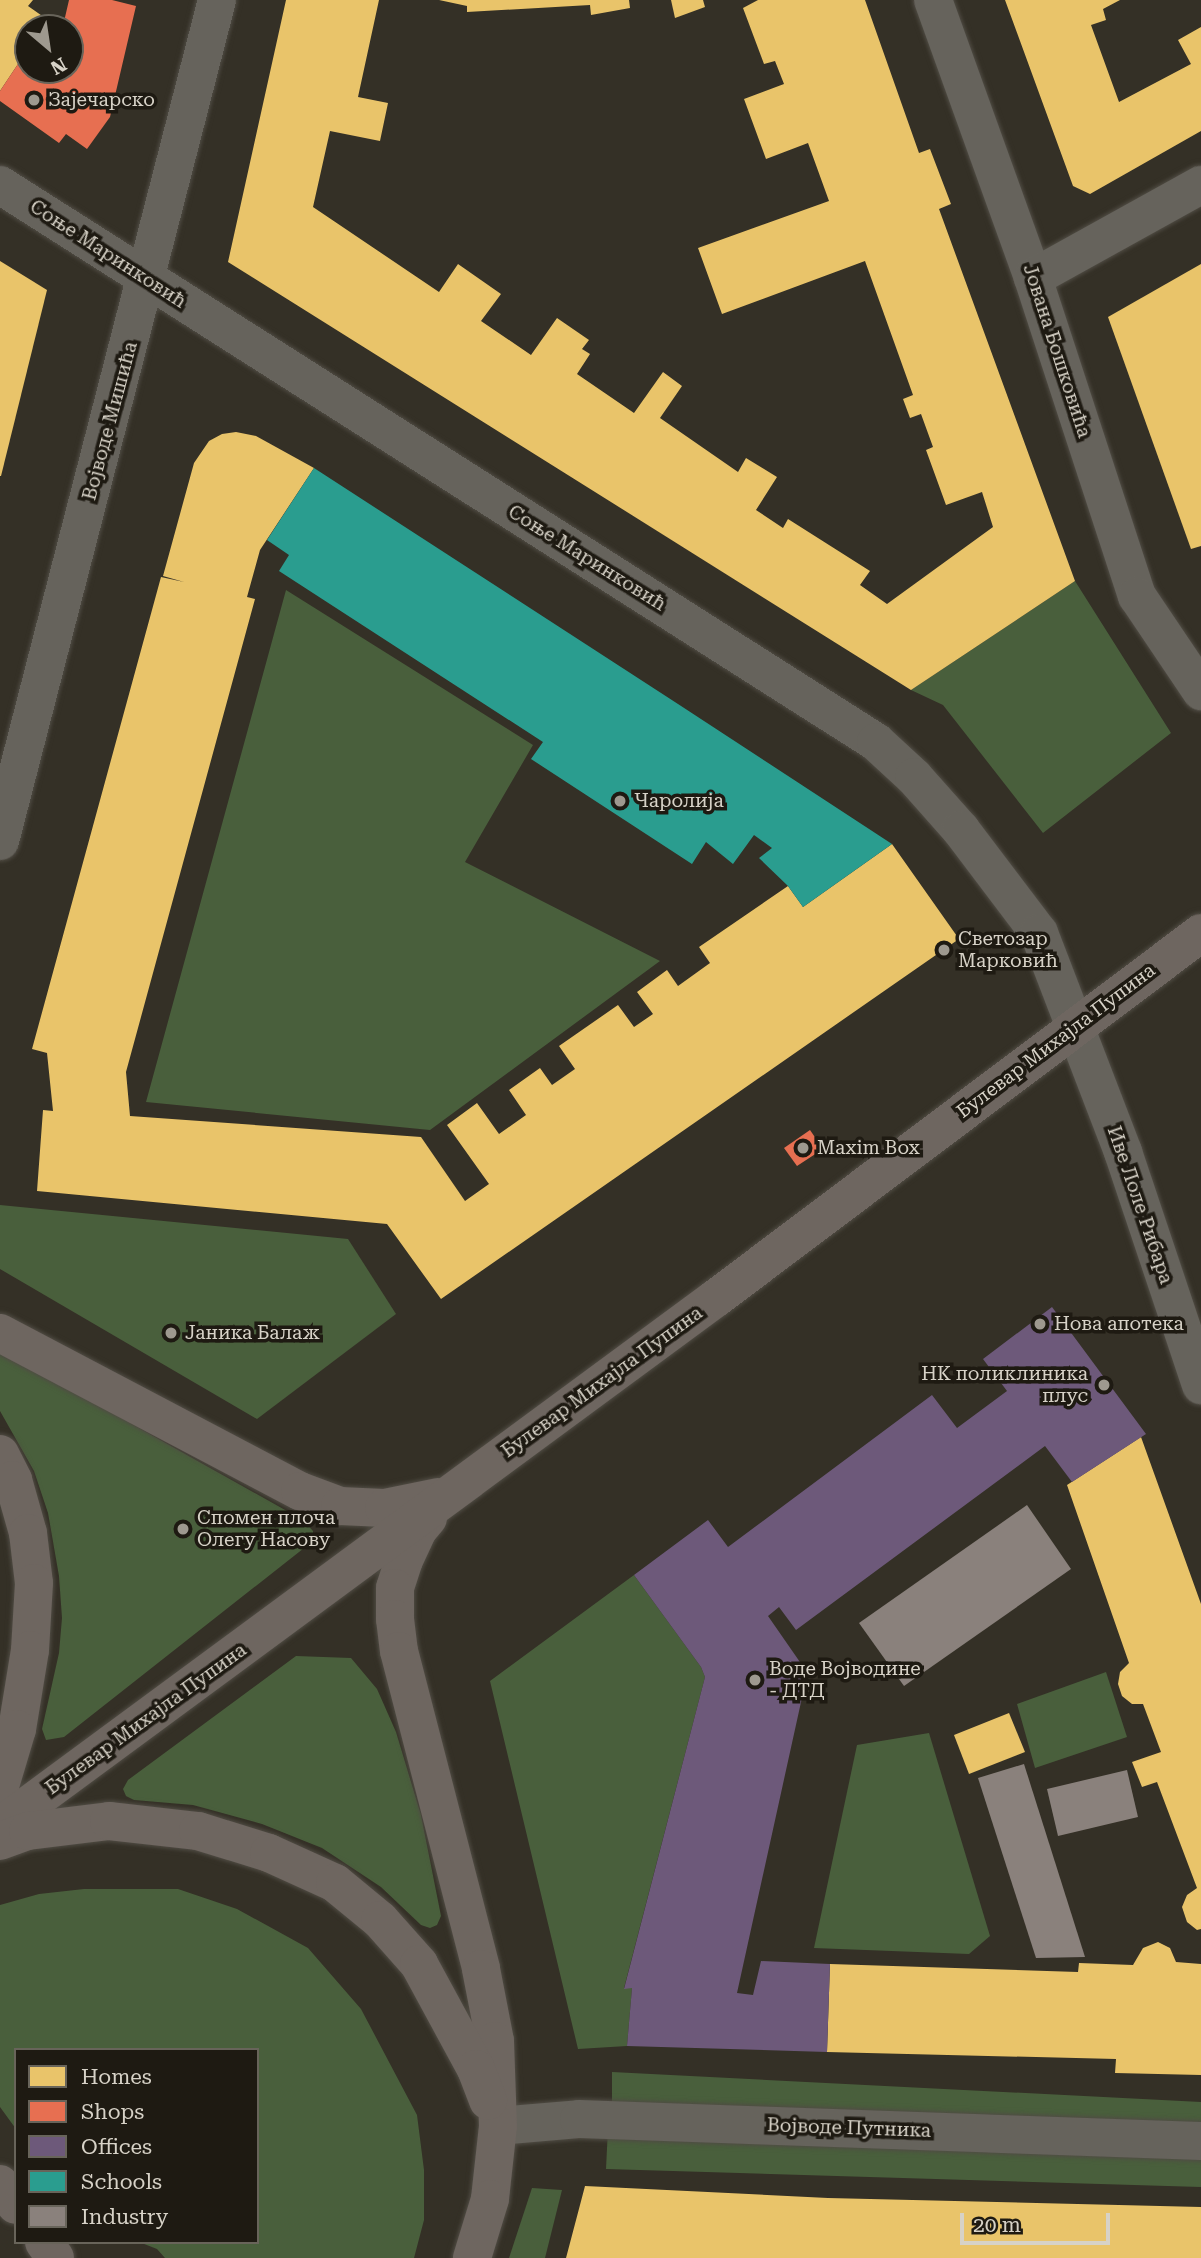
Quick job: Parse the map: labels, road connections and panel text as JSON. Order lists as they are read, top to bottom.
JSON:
{
  "streets": {
    "main road": ["Булевар Михајла Пупина"],
    "street": [
      "Соње Маринковић",
      "Јована Бошковића",
      "Војводе Мишића",
      "Иве Лоле Рибара",
      "Војводе Путника"
    ]
  },
  "crossings": [
    ["Соње Маринковић", "Војводе Мишића"],
    ["Соње Маринковић", "Булевар Михајла Пупина"],
    ["Соње Маринковић", "Иве Лоле Рибара"],
    ["Булевар Михајла Пупина", "Иве Лоле Рибара"]
  ],
  "places": [
    "Зајечарско",
    "Чаролија",
    "Светозар Марковић",
    "Maxim Box",
    "Нова апотека",
    "Јаника Балаж",
    "НК поликлиника плус",
    "Спомен плоча Олегу Насову",
    "Воде Војводине - ДТД"
  ],
  "legend": [
    "Homes",
    "Shops",
    "Offices",
    "Schools",
    "Industry"
  ],
  "scale_bar": "20 m",
  "north": "bottom right"
}
